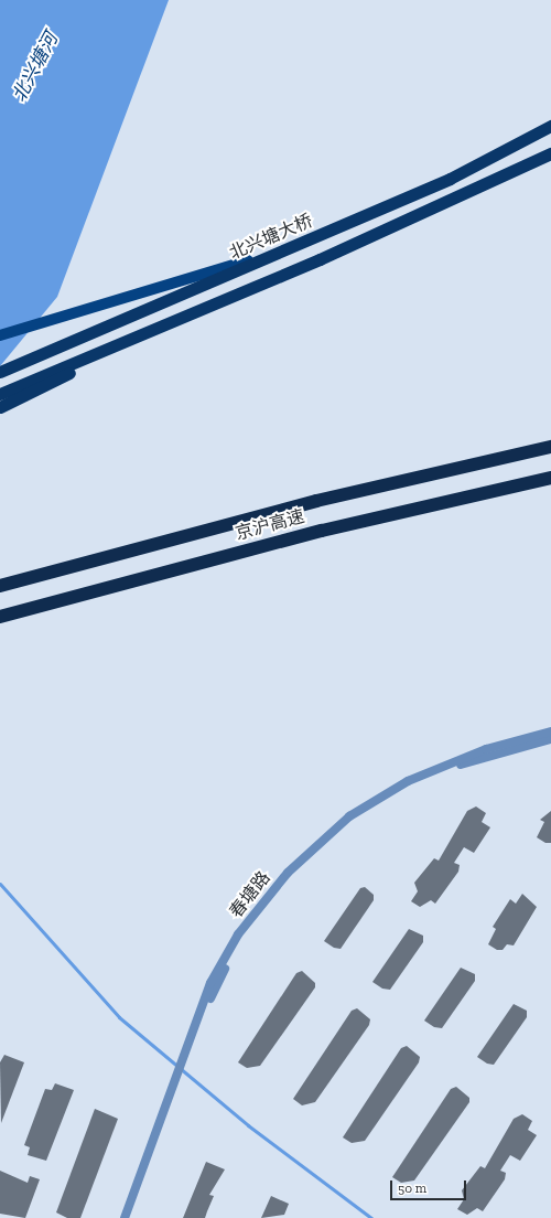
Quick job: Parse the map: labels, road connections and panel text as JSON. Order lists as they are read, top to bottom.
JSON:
{
  "streets": {
    "highway": ["北兴塘大桥", "京沪高速"],
    "street": ["春塘路"]
  },
  "water": ["北兴塘河"],
  "scale_bar": "50 m"
}
